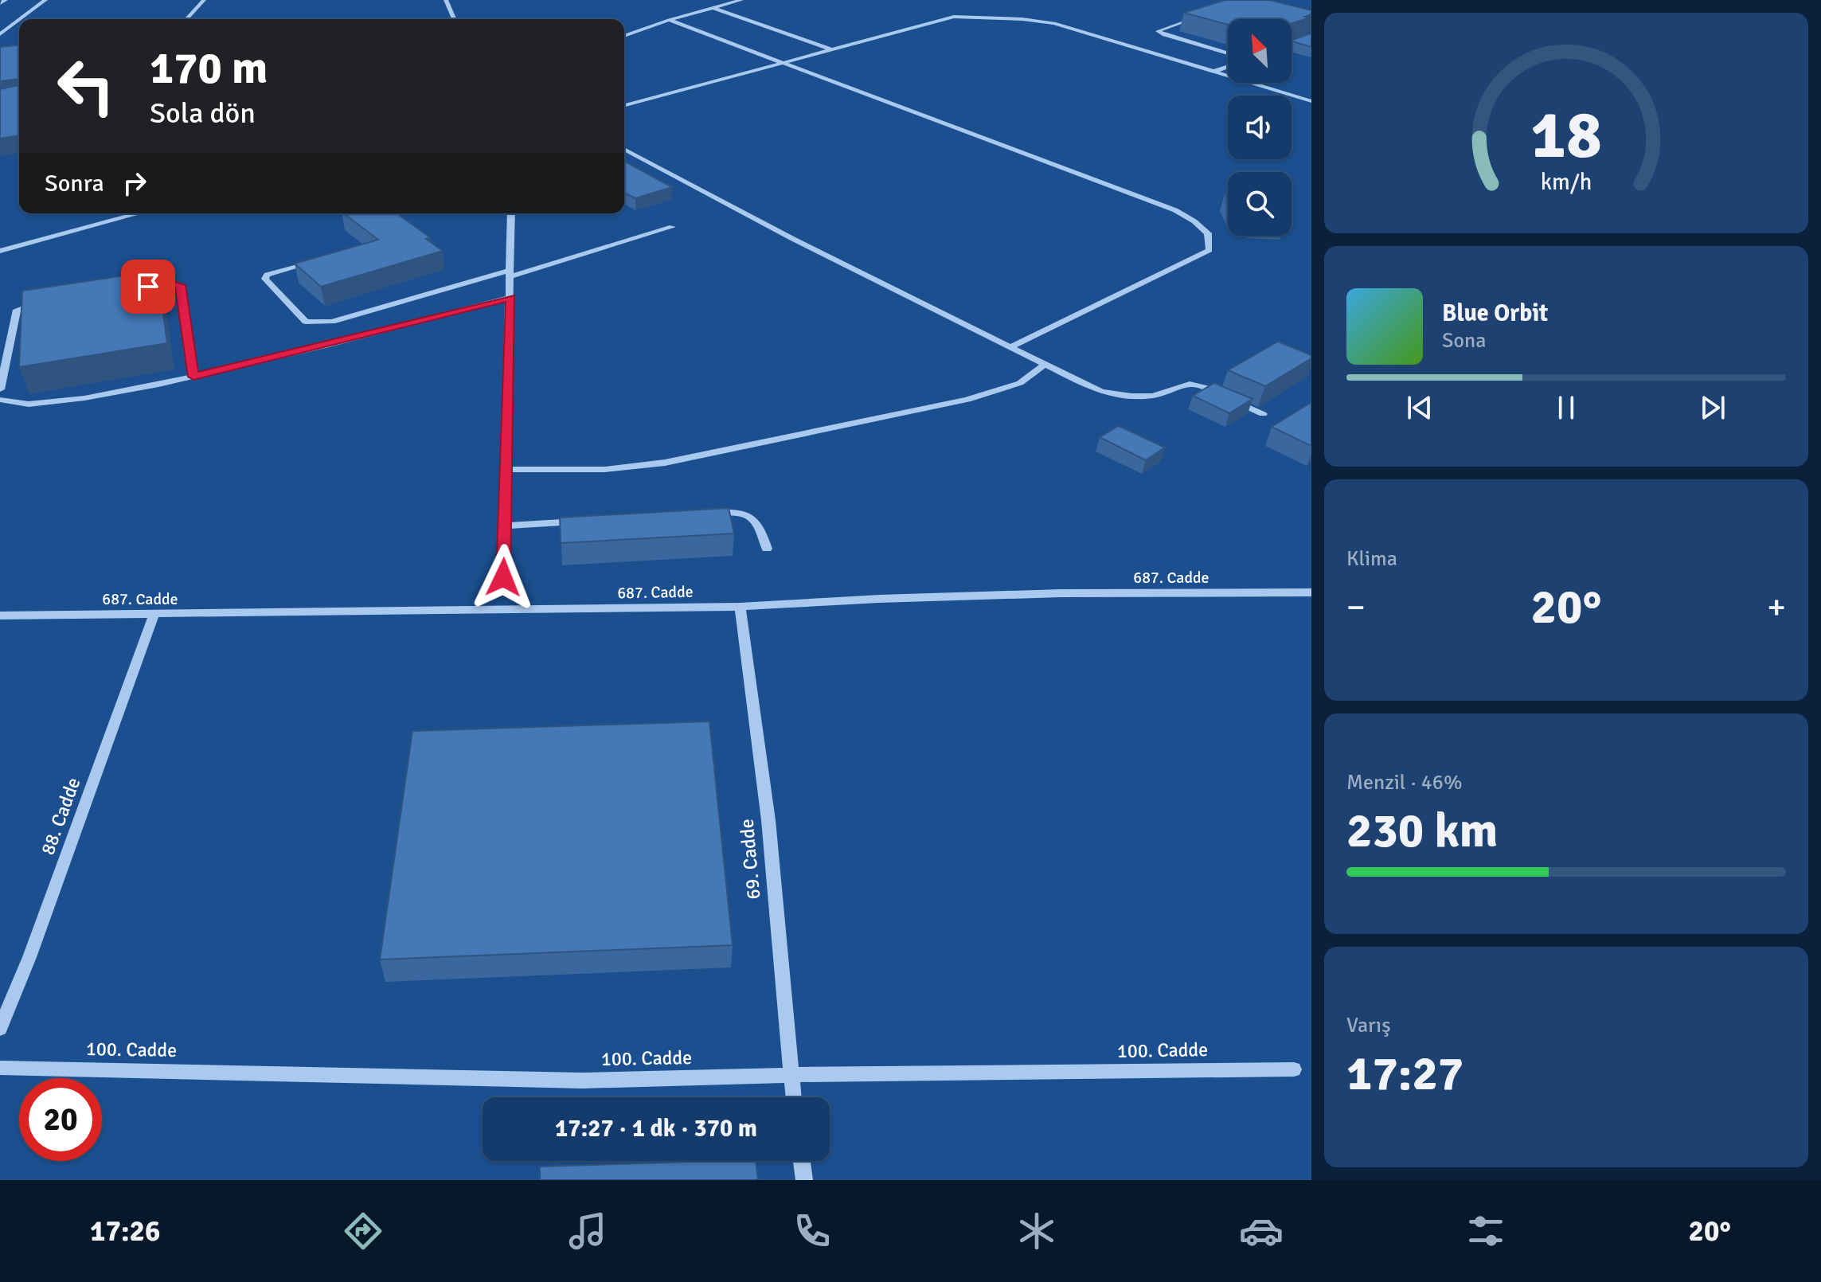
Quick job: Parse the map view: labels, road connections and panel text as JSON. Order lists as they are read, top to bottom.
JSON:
{
  "streets": {
    "street": [
      "687. Cadde",
      "88. Cadde",
      "69. Cadde",
      "100. Cadde"
    ]
  },
  "crossings": [
    ["687. Cadde", "88. Cadde"],
    ["687. Cadde", "69. Cadde"],
    ["69. Cadde", "100. Cadde"]
  ],
  "north": "top left",
  "page": {
    "turn": ["170 m", "Sola dön"],
    "then": "Sonra",
    "song": ["Blue Orbit", "Sona"],
    "tile": [
      "Klima",
      ["Menzil · 46%", "230 km"],
      ["Varış", "17:27"]
    ],
    "heat": ["−", "20°", "+"],
    "limit": "20",
    "trip": "17:27 · 1 dk · 370 m",
    "tabs": ["17:26", "20°"],
    "gauge": ["18", "km/h"]
  }
}
